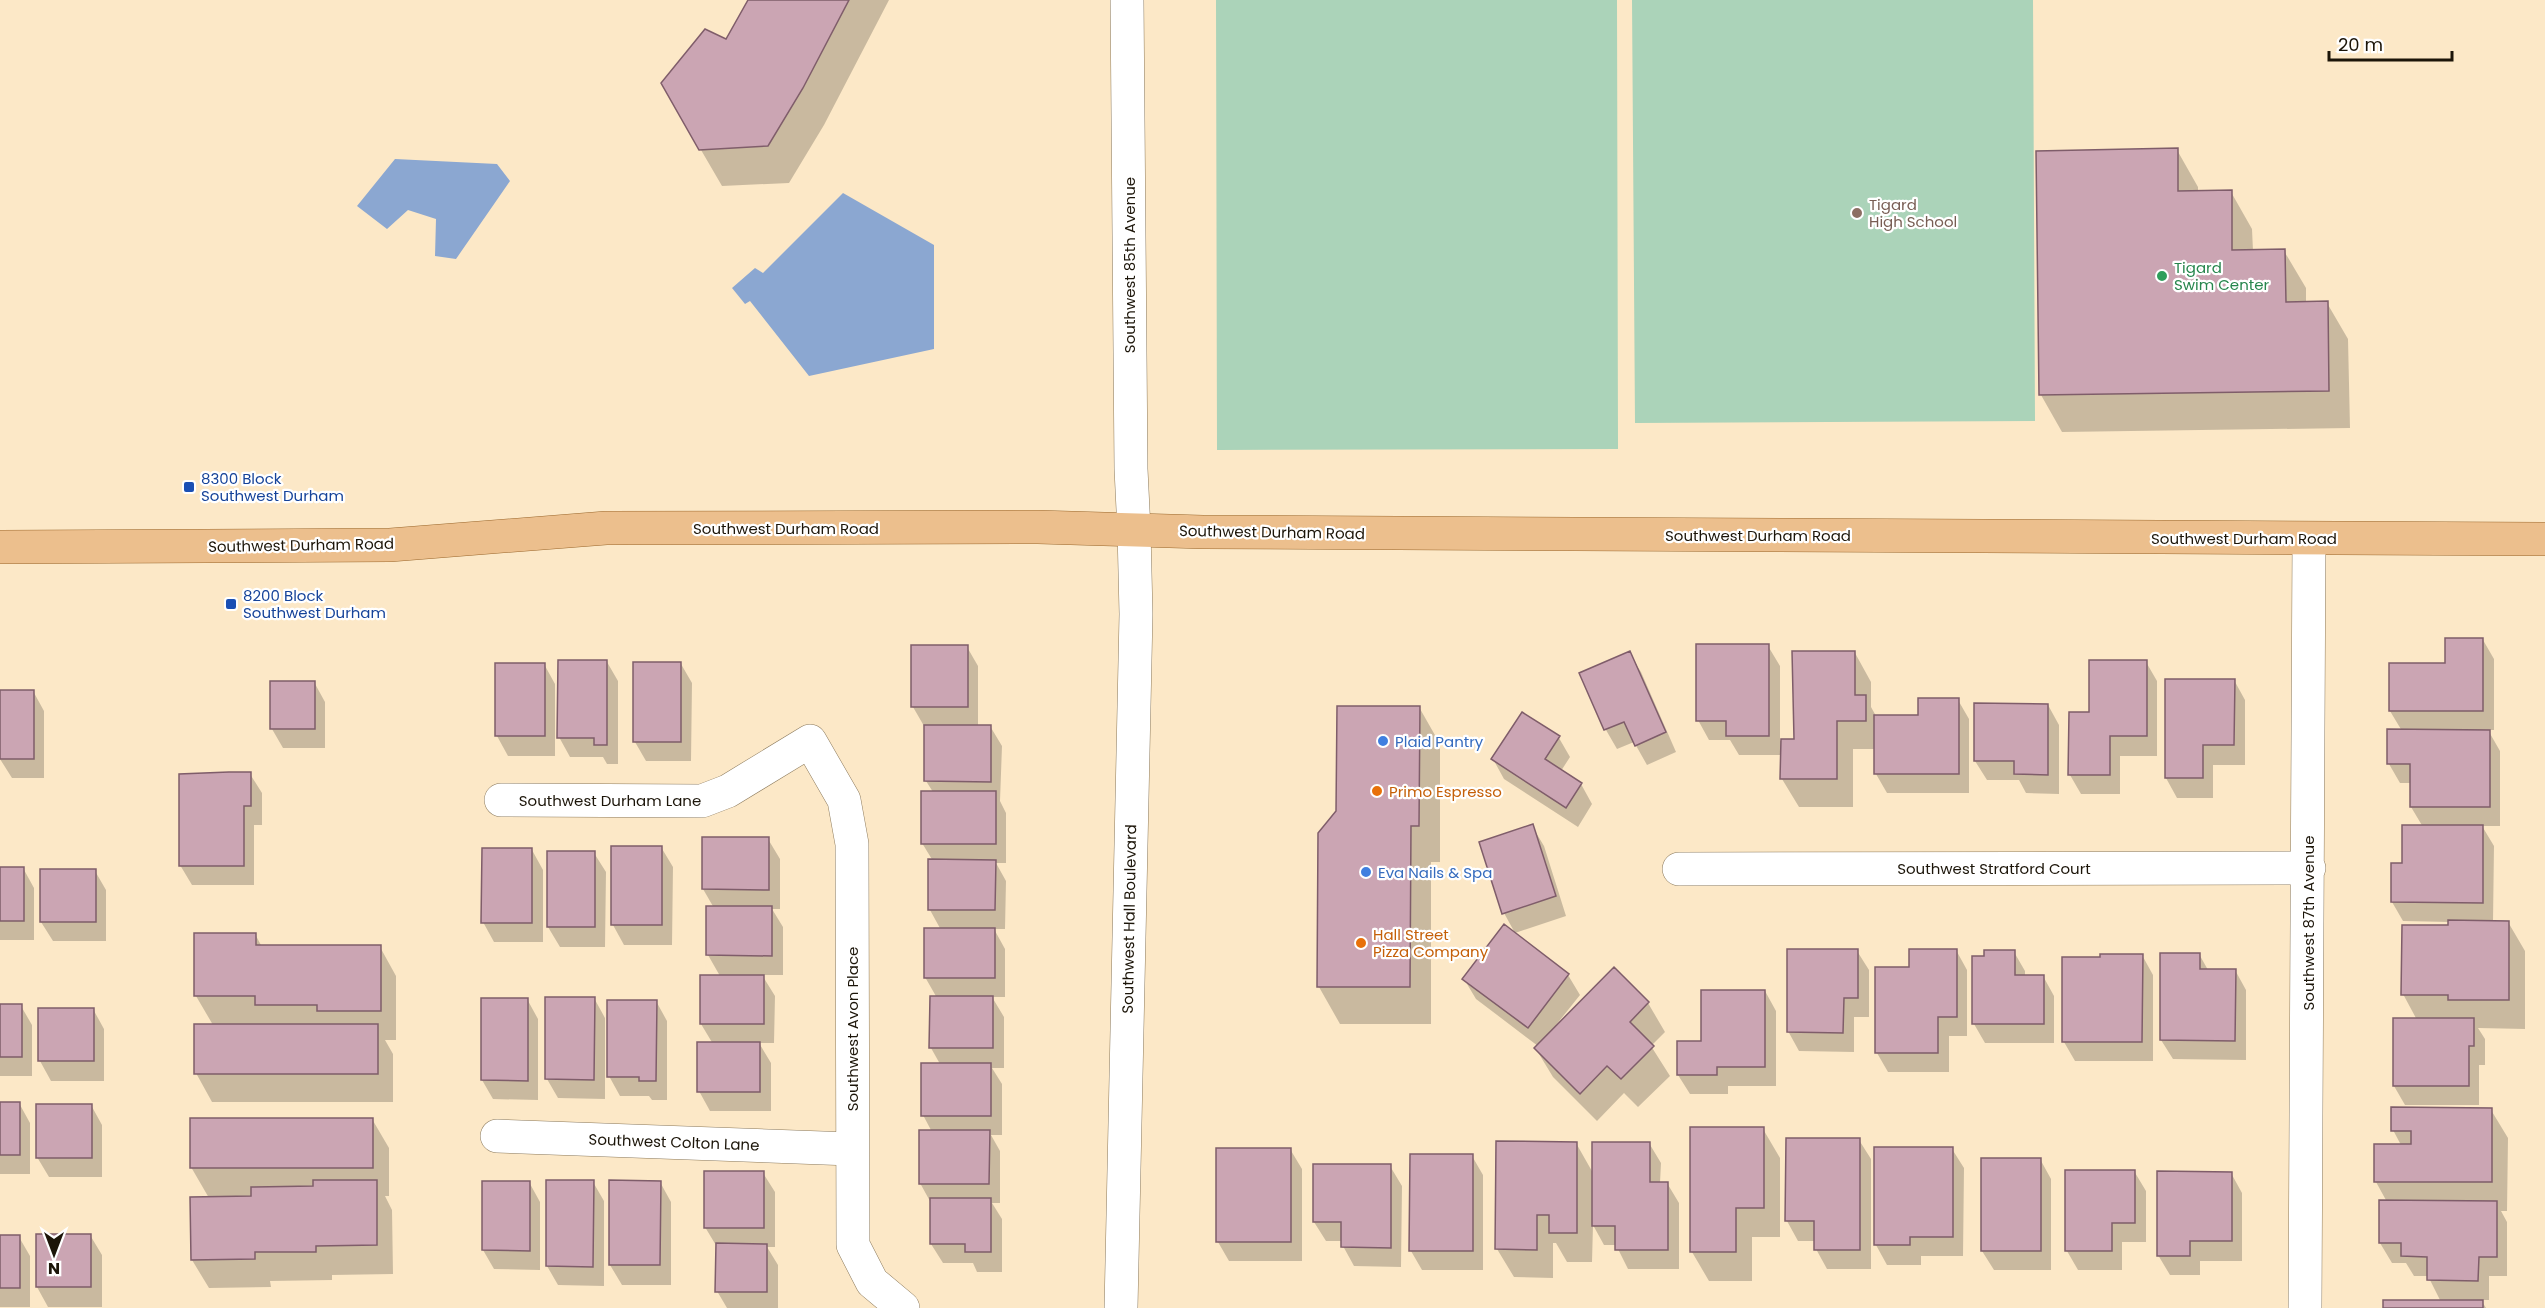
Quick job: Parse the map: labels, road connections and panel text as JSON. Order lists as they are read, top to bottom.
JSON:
{
  "streets": {
    "main road": ["Southwest Durham Road"],
    "street": [
      "Southwest 85th Avenue",
      "Southwest Durham Lane",
      "Southwest Stratford Court",
      "Southwest Hall Boulevard",
      "Southwest 87th Avenue",
      "Southwest Avon Place",
      "Southwest Colton Lane"
    ]
  },
  "crossings": [
    ["Southwest 85th Avenue", "Southwest Durham Road"],
    ["Southwest 85th Avenue", "Southwest Hall Boulevard"],
    ["Southwest Durham Road", "Southwest Hall Boulevard"],
    ["Southwest Durham Road", "Southwest 87th Avenue"],
    ["Southwest Durham Lane", "Southwest Avon Place"],
    ["Southwest Stratford Court", "Southwest 87th Avenue"],
    ["Southwest Avon Place", "Southwest Colton Lane"]
  ],
  "places": {
    "other": [
      "Tigard High School",
      "Tigard Swim Center",
      "Plaid Pantry",
      "Primo Espresso",
      "Eva Nails & Spa",
      "Hall Street Pizza Company"
    ],
    "transit": ["8300 Block Southwest Durham", "8200 Block Southwest Durham"]
  },
  "scale_bar": "20 m",
  "north": "bottom"
}
